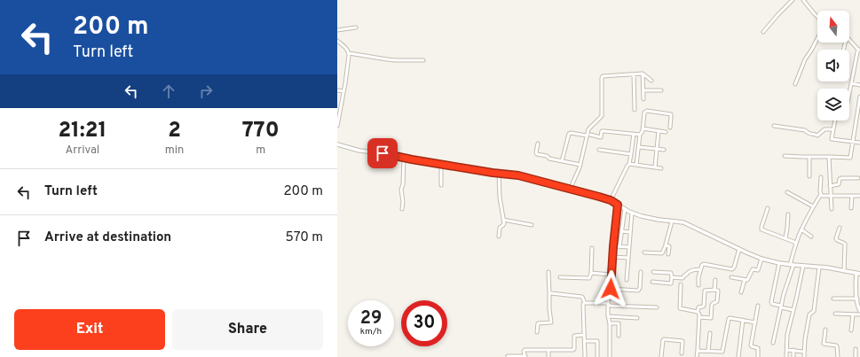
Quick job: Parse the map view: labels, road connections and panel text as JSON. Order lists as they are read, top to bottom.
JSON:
{
  "north": "top",
  "page": {
    "turn": ["200 m", "Turn left"],
    "eta": [
      "21:21",
      "Arrival",
      "2",
      "min",
      "770",
      "m"
    ],
    "list": [
      {
        "name": "Turn left",
        "value": "200 m"
      },
      {
        "name": "Arrive at destination",
        "value": "570 m"
      }
    ],
    "speed": "29 km/h",
    "limit": "30",
    "buttons": ["Exit", "Share"]
  }
}
